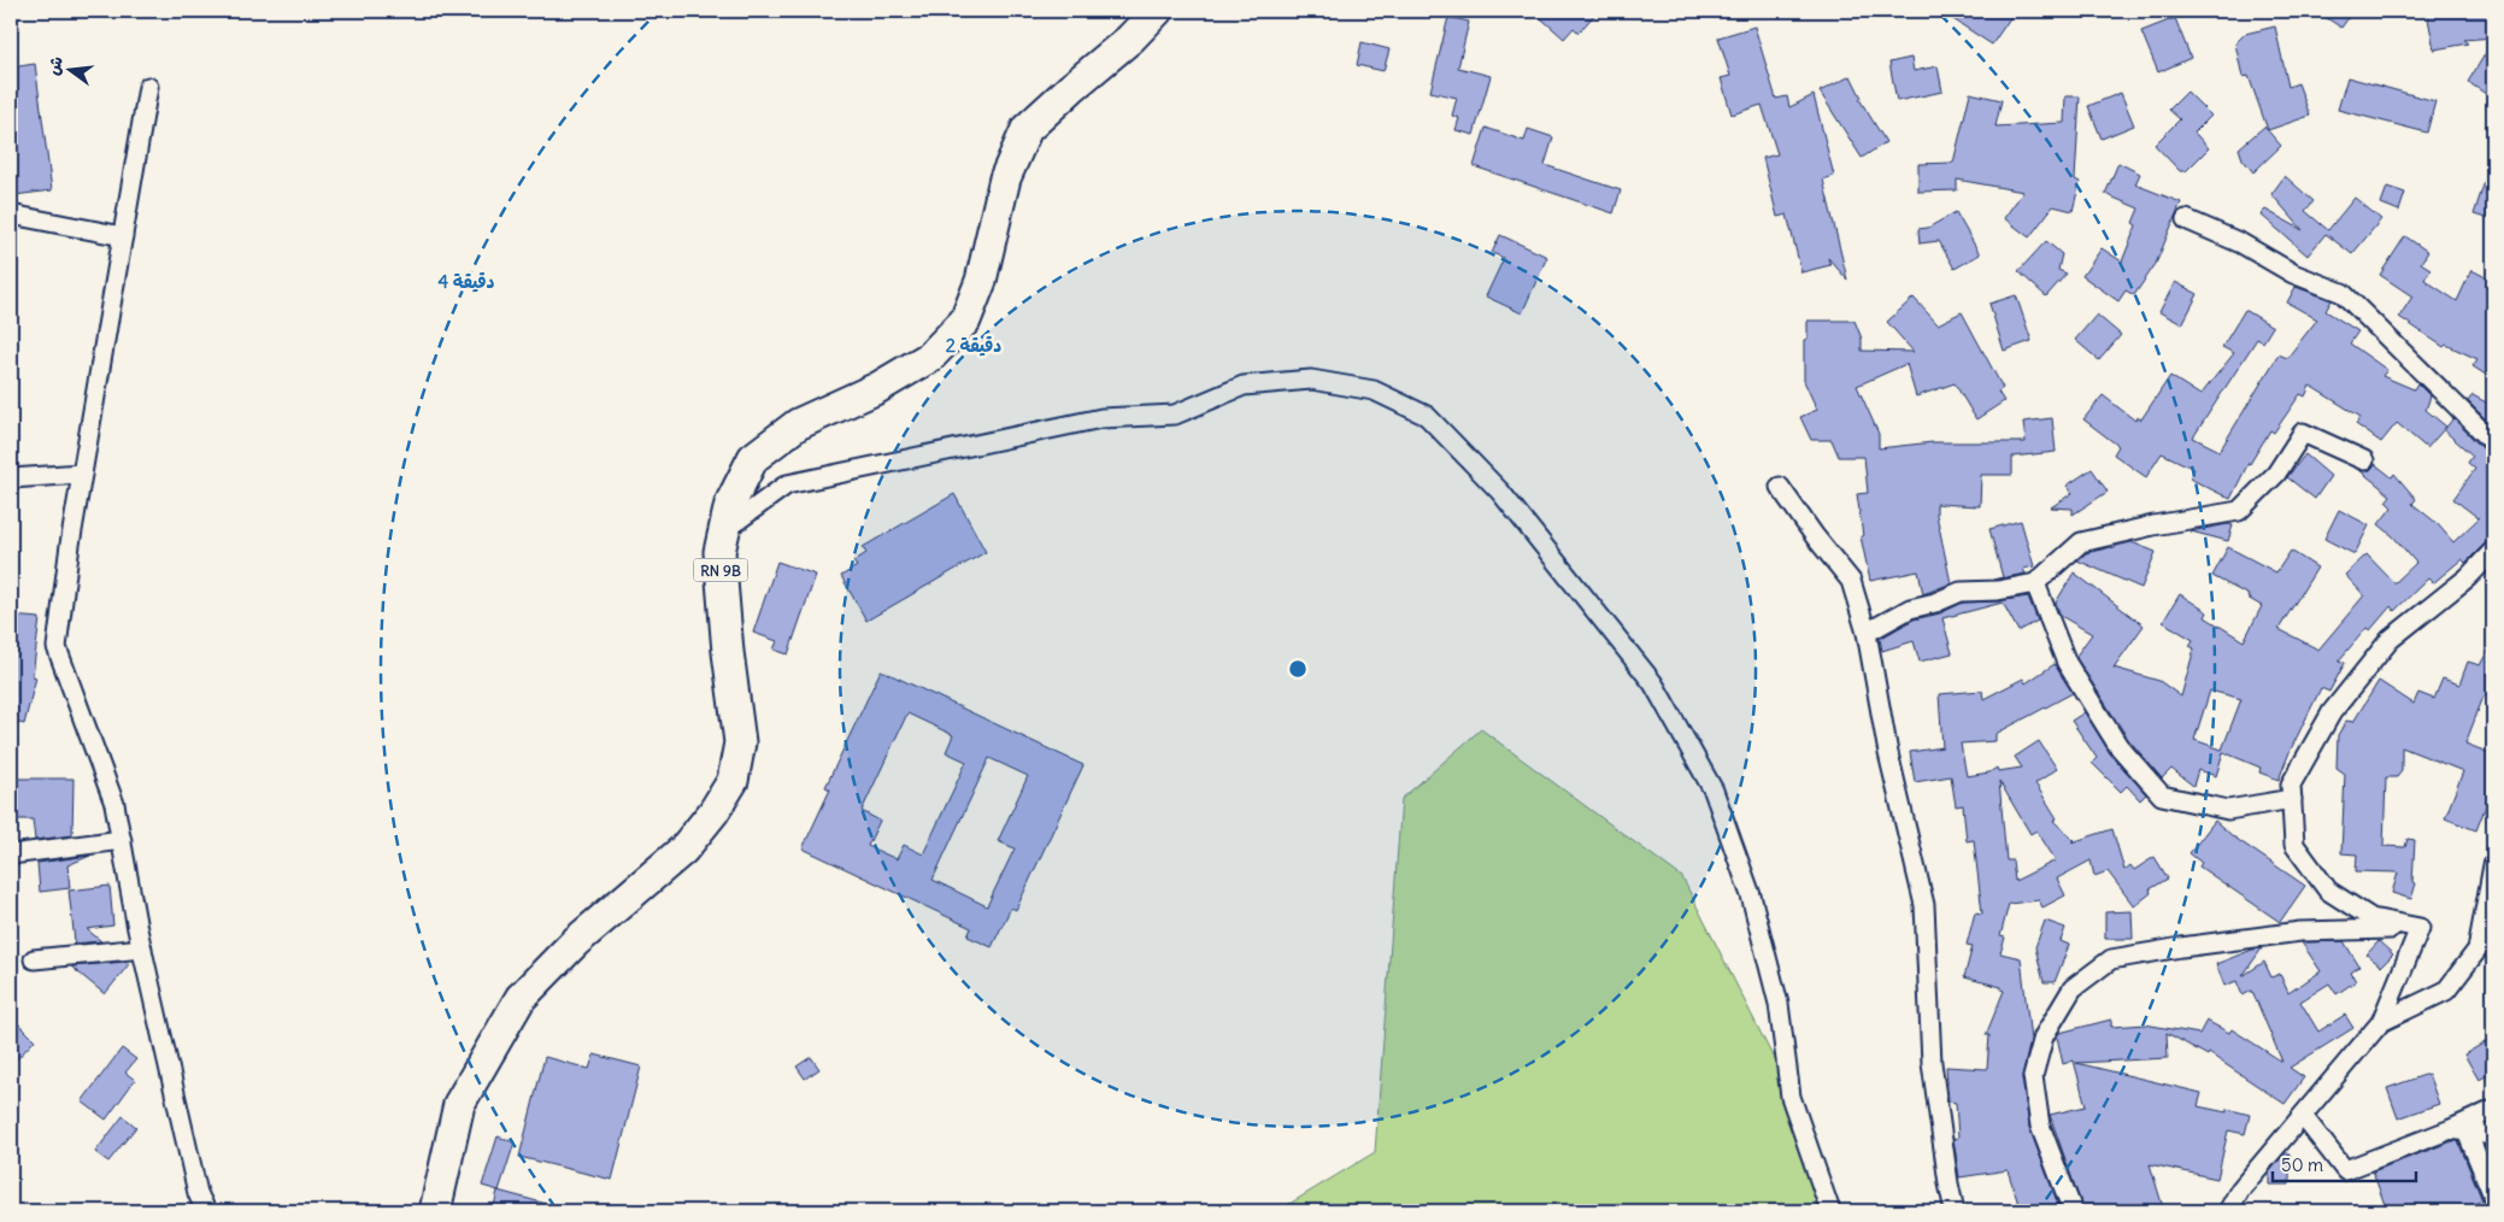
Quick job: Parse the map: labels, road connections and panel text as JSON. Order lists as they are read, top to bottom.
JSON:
{
  "streets": {
    "main road": ["RN 9B"]
  },
  "scale_bar": "50 m",
  "north": "left",
  "rings": ["4 دقيقة", "2 دقيقة"]
}
